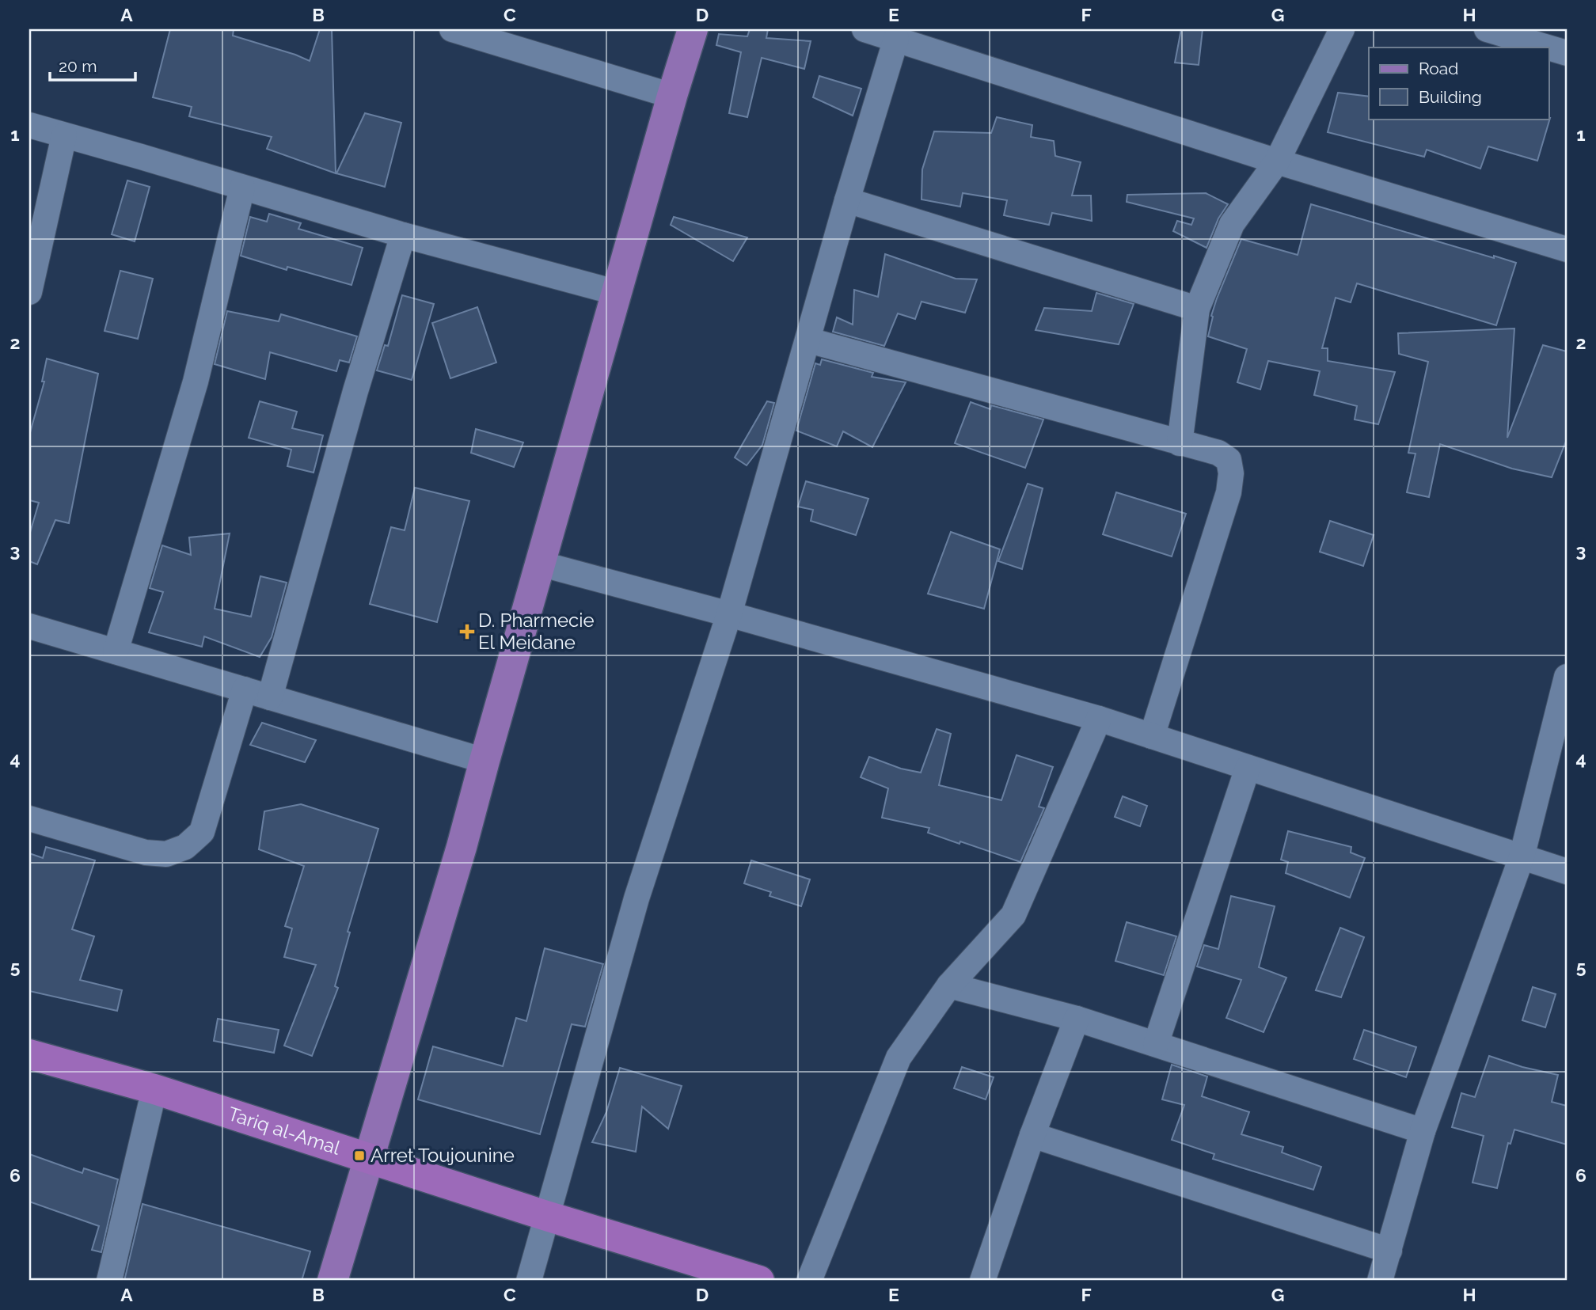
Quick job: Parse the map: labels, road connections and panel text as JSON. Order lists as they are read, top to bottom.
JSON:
{
  "streets": {
    "highway": ["Tariq al-Amal"]
  },
  "places": {
    "health": ["D. Pharmecie El Meidane"],
    "transit": ["Arret Toujounine"]
  },
  "legend": ["Road", "Building"],
  "scale_bar": "20 m",
  "grid": {
    "columns": [
      "A",
      "B",
      "C",
      "D",
      "E",
      "F",
      "G",
      "H"
    ],
    "rows": [
      "1",
      "2",
      "3",
      "4",
      "5",
      "6"
    ]
  }
}
